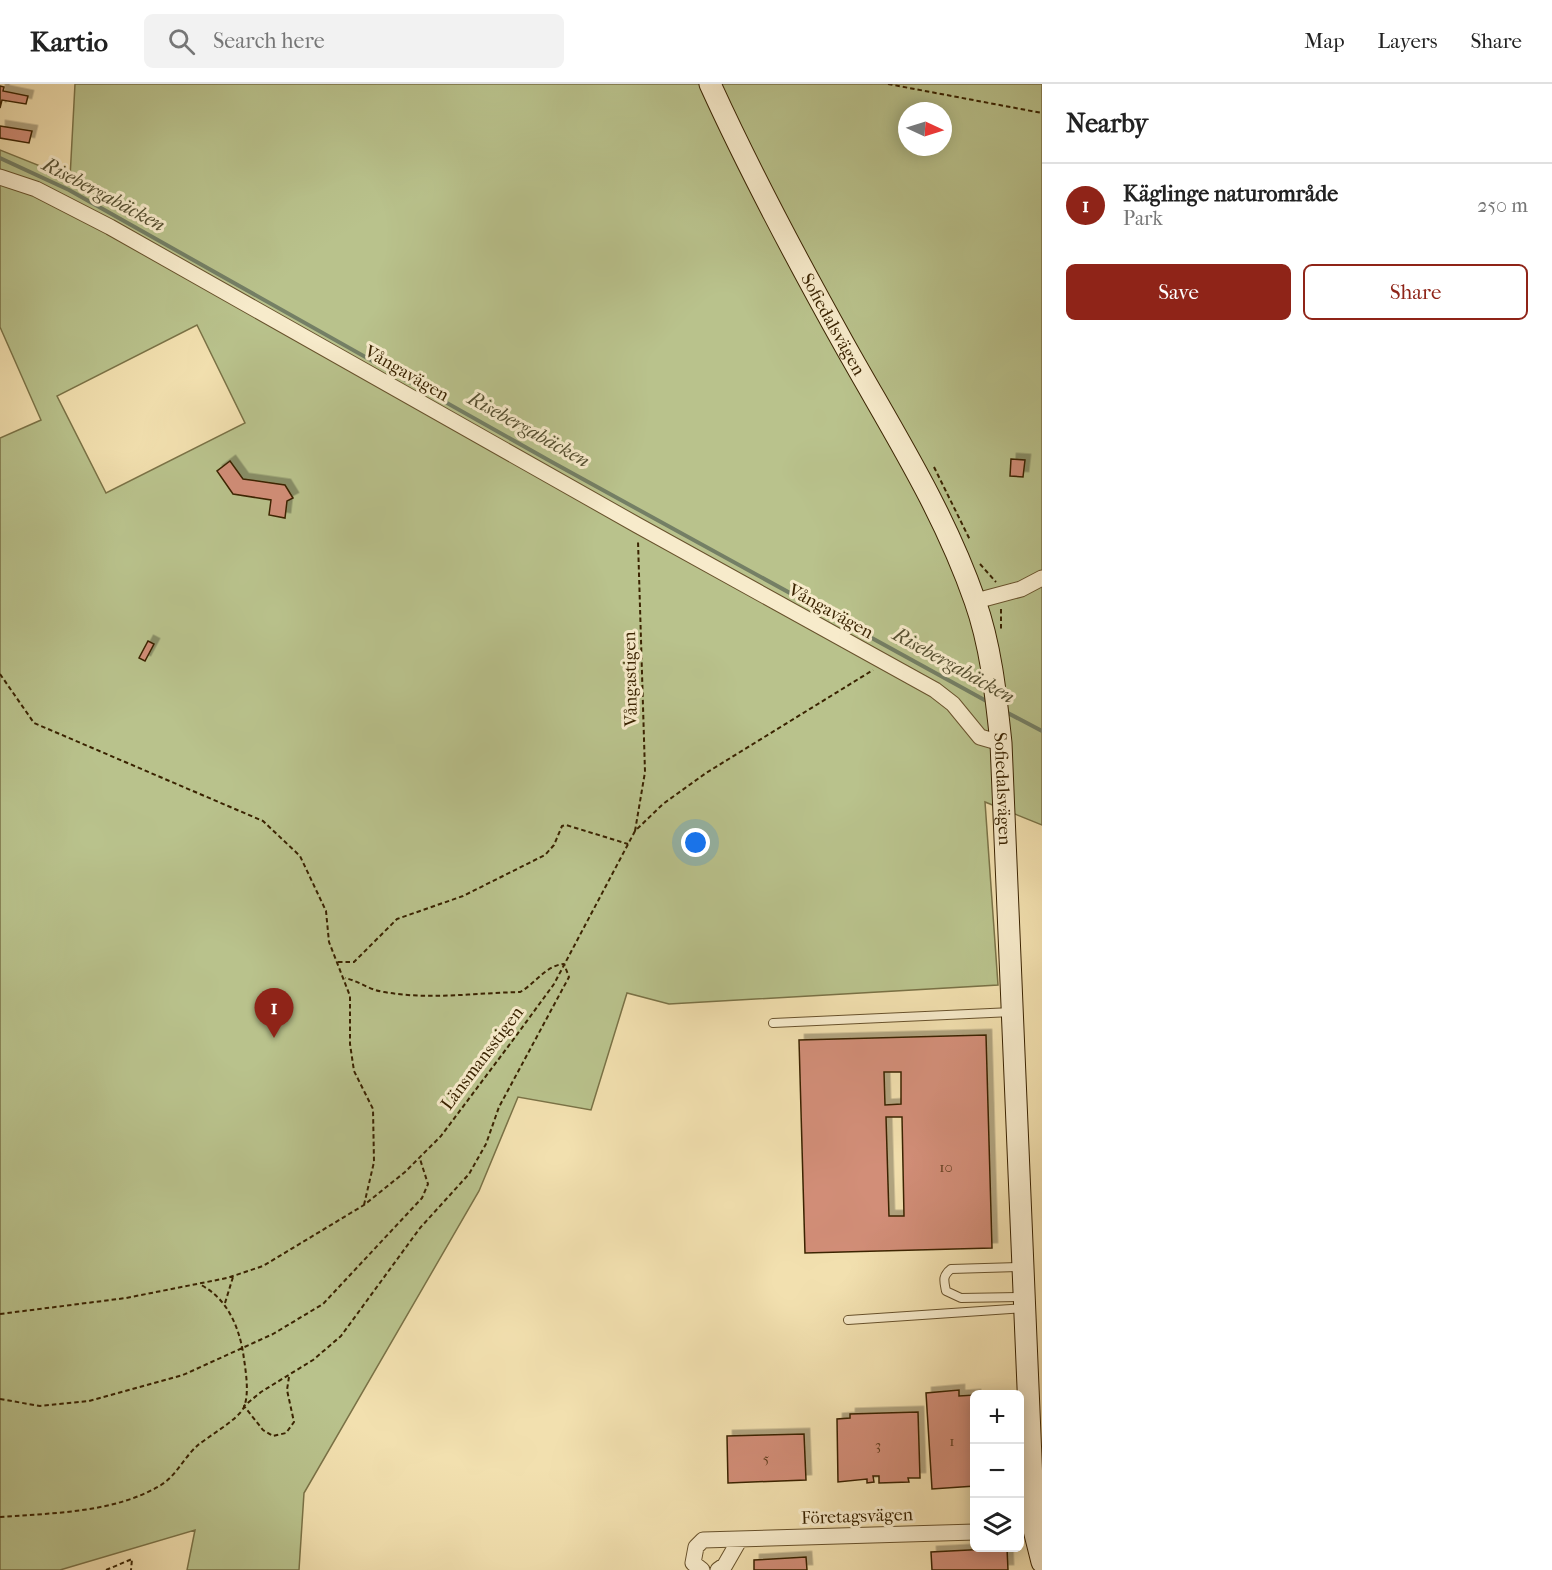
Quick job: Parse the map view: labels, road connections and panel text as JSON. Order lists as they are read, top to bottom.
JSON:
{
  "streets": {
    "main road": ["Sofiedalsvägen"],
    "street": ["Vångavägen", "Företagsvägen"],
    "path": ["Vångastigen", "Länsmansstigen"]
  },
  "crossings": [
    ["Sofiedalsvägen", "Vångavägen"],
    ["Vångavägen", "Vångastigen"],
    ["Vångavägen", "Länsmansstigen"],
    ["Vångastigen", "Länsmansstigen"]
  ],
  "water": ["Risebergabäcken"],
  "house_numbers": [
    "10",
    "1",
    "3",
    "5"
  ],
  "north": "right",
  "page": {
    "header": "Kartio",
    "search": "Search here",
    "nav": ["Map", "Layers", "Share"],
    "heading": "Nearby",
    "list": [
      {
        "mark": "1",
        "name": "Käglinge naturområde",
        "note": "Park",
        "value": "250 m"
      }
    ],
    "buttons": ["Save", "Share"],
    "pins": "1",
    "map_buttons": ["+", "−"]
  }
}
